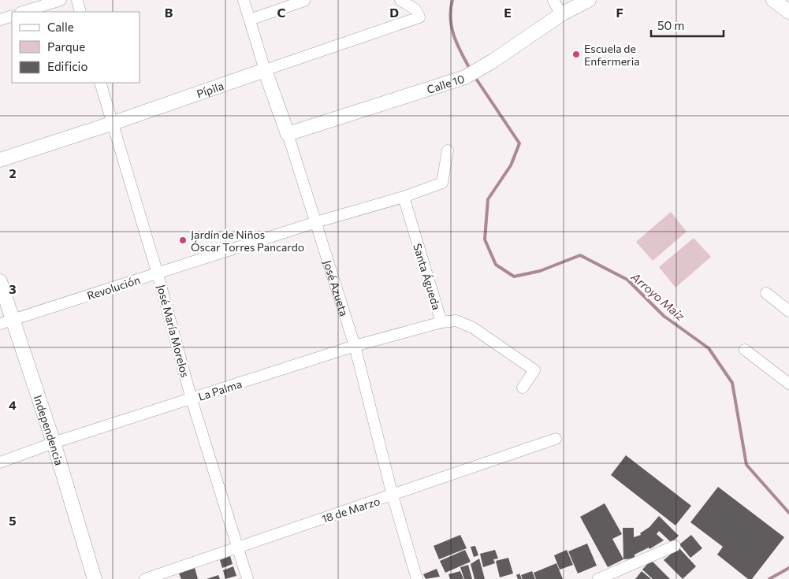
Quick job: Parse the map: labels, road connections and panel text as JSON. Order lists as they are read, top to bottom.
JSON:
{
  "streets": {
    "main road": [
      "Calle 10",
      "Pípila",
      "José Azueta",
      "Independencia"
    ],
    "street": [
      "Santa Águeda",
      "Revolución",
      "José María Morelos",
      "La Palma",
      "18 de Marzo"
    ]
  },
  "crossings": [
    ["Calle 10", "José Azueta"],
    ["Pípila", "José Azueta"],
    ["Pípila", "José María Morelos"],
    ["Santa Águeda", "Revolución"],
    ["Santa Águeda", "La Palma"],
    ["Revolución", "José Azueta"],
    ["Revolución", "José María Morelos"],
    ["Revolución", "Independencia"],
    ["José Azueta", "La Palma"],
    ["José Azueta", "18 de Marzo"],
    ["José María Morelos", "La Palma"],
    ["José María Morelos", "18 de Marzo"],
    ["La Palma", "Independencia"]
  ],
  "water": ["Arroyo Maiz"],
  "places": ["Escuela de Enfermeria", "Jardín de Niños Óscar Torres Pancardo"],
  "legend": ["Calle", "Parque", "Edificio"],
  "scale_bar": "50 m",
  "grid": {
    "columns": [
      "B",
      "C",
      "D",
      "E",
      "F"
    ],
    "rows": [
      "2",
      "3",
      "4",
      "5"
    ]
  }
}
